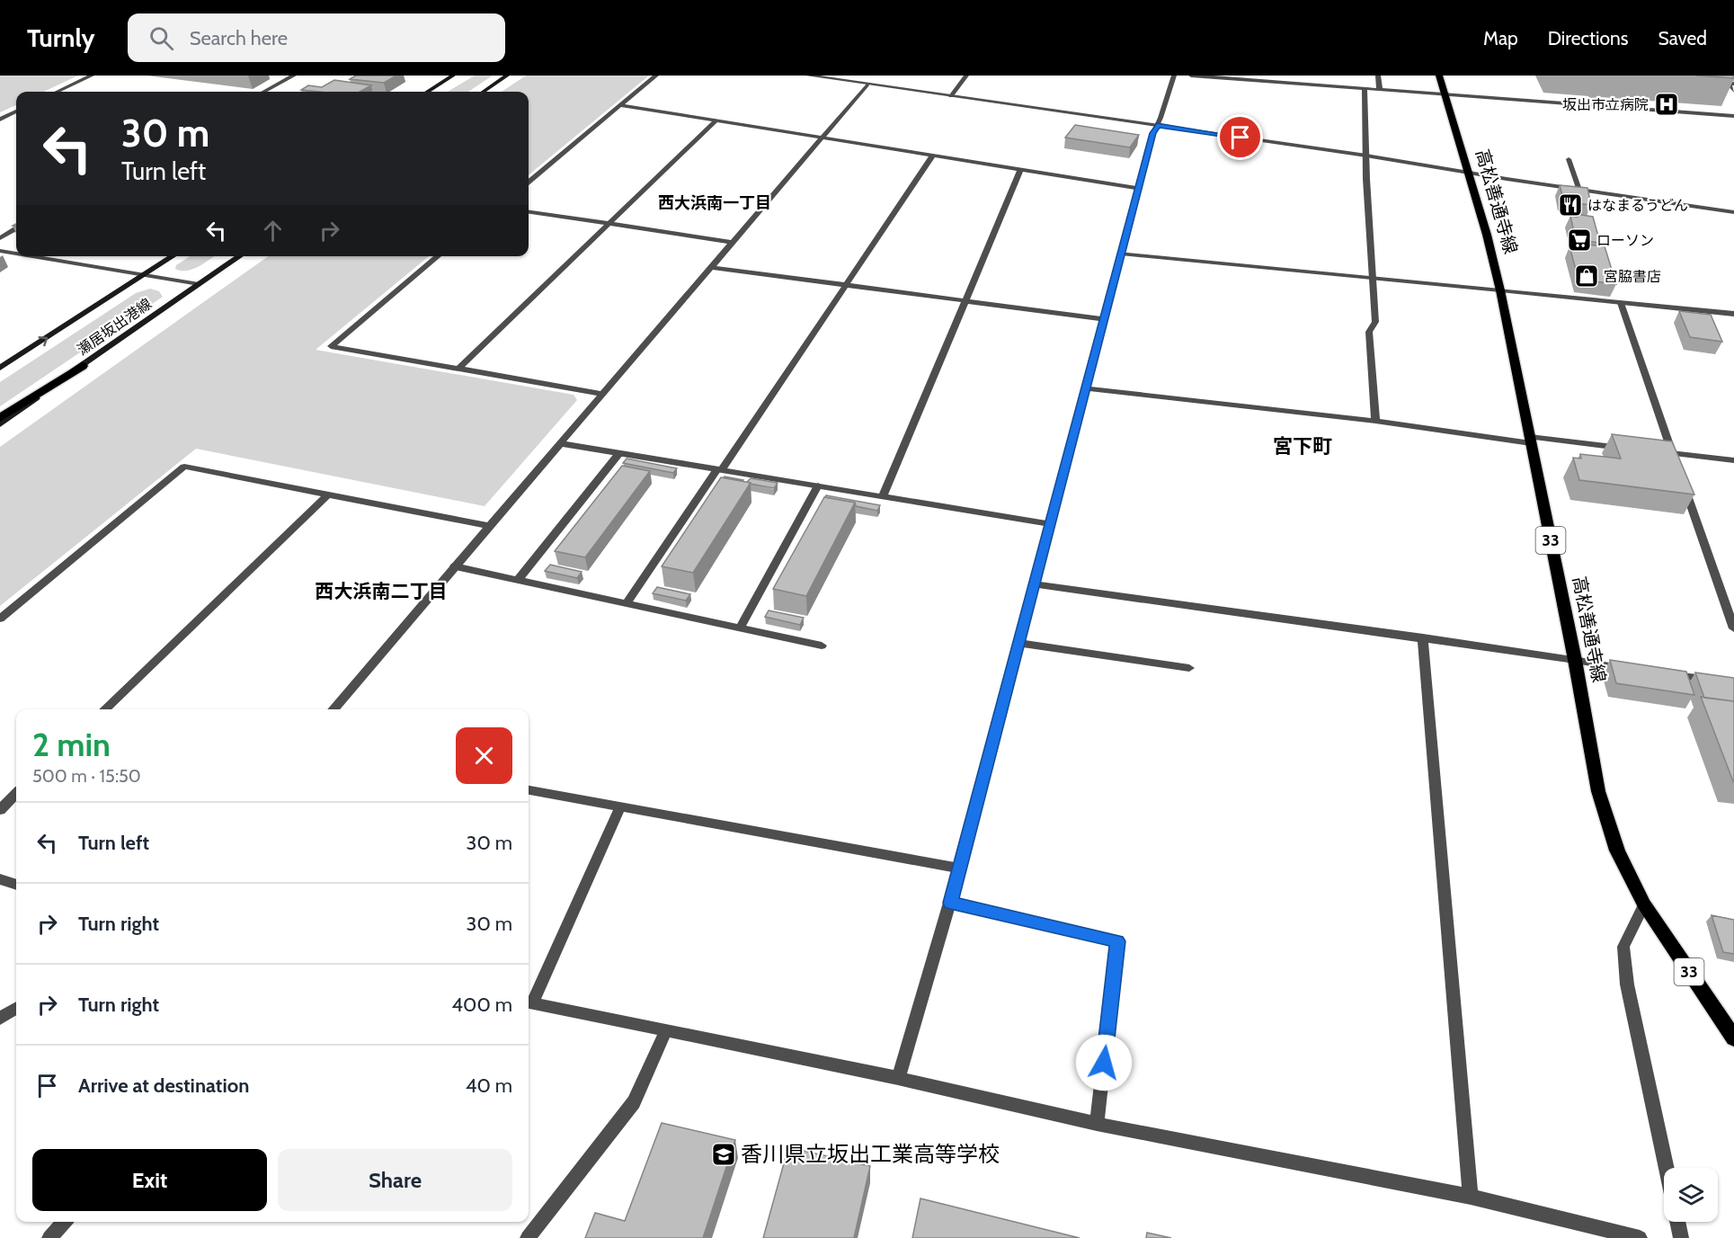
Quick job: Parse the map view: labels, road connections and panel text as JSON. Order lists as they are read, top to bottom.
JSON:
{
  "streets": {
    "main road": ["高松善通寺線", "瀬居坂出港線", "33"]
  },
  "districts": ["西大浜南一丁目", "宮下町", "西大浜南二丁目"],
  "places": {
    "hospital": ["坂出市立病院"],
    "restaurant": ["はなまるうどん"],
    "supermarket": ["ローソン"],
    "shop": ["宮脇書店"],
    "school or university": ["香川県立坂出工業高等学校"]
  },
  "page": {
    "header": "Turnly",
    "search": "Search here",
    "nav": ["Map", "Directions", "Saved"],
    "turn": ["30 m", "Turn left"],
    "heading": ["2 min", "500 m · 15:50"],
    "list": [
      {
        "name": "Turn left",
        "value": "30 m"
      },
      {
        "name": "Turn right",
        "value": "30 m"
      },
      {
        "name": "Turn right",
        "value": "400 m"
      },
      {
        "name": "Arrive at destination",
        "value": "40 m"
      }
    ],
    "buttons": ["Exit", "Share"]
  }
}
